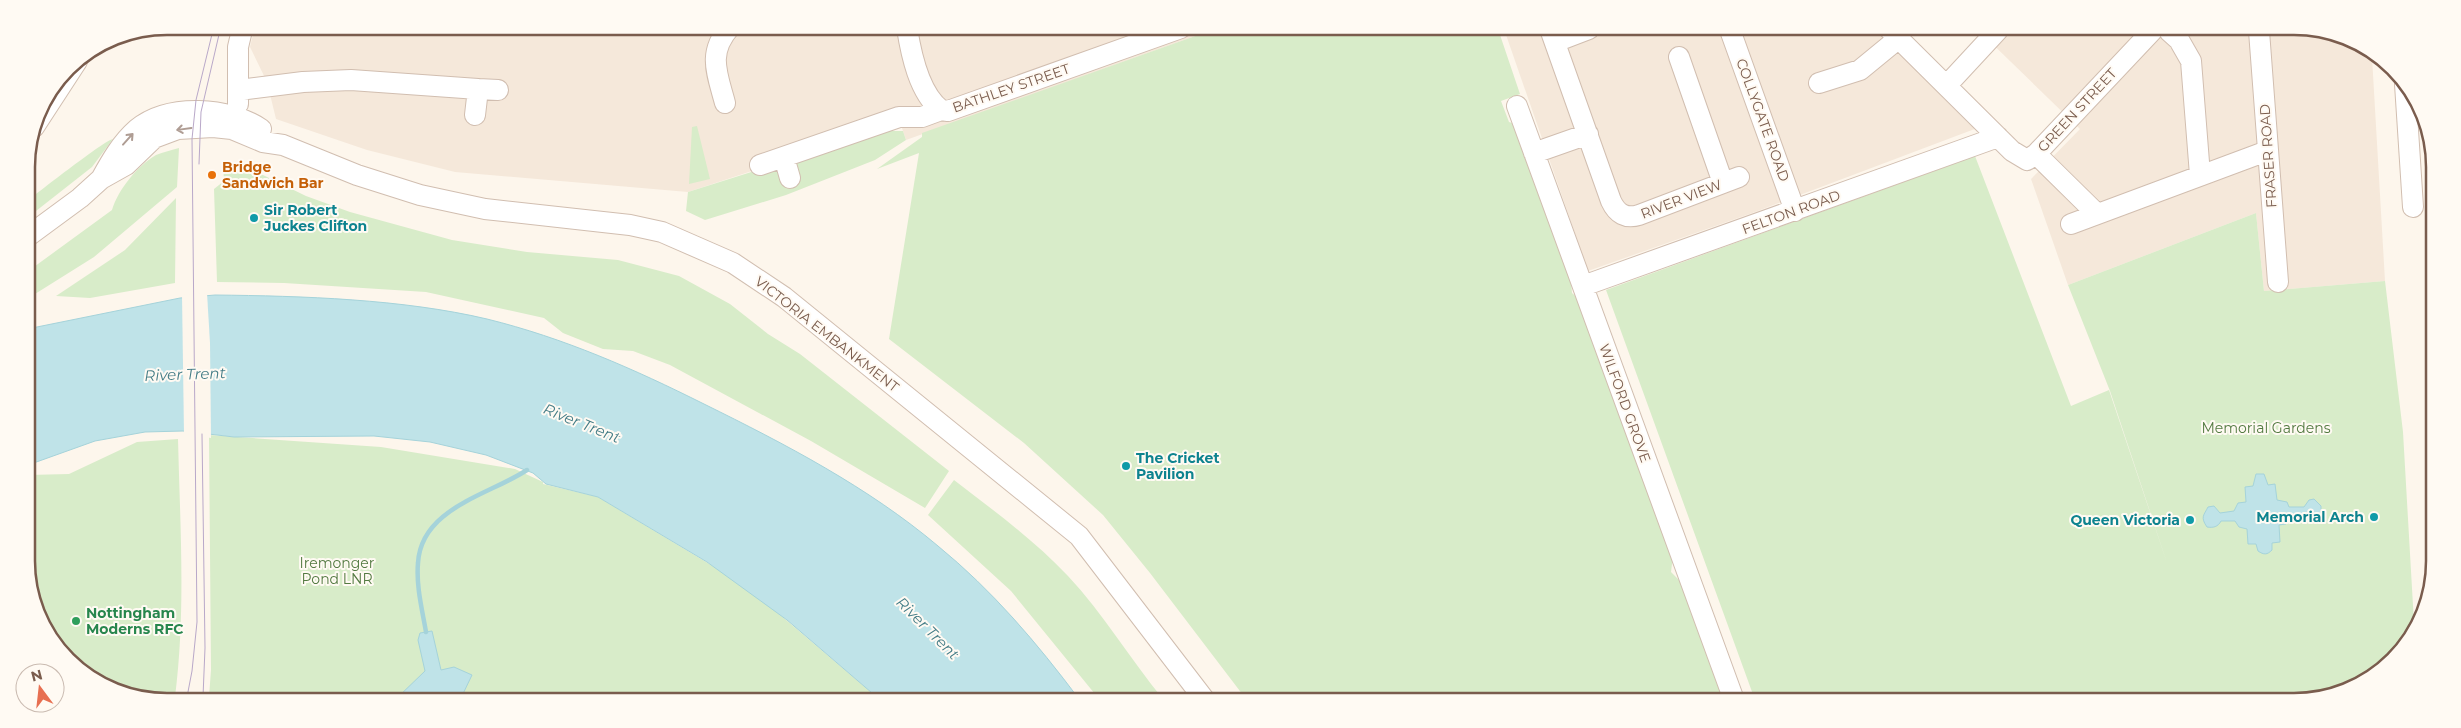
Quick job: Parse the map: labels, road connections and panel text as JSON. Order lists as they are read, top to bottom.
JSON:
{
  "streets": {
    "street": [
      "BATHLEY STREET",
      "GREEN STREET",
      "COLLYGATE ROAD",
      "FRASER ROAD",
      "RIVER VIEW",
      "FELTON ROAD",
      "VICTORIA EMBANKMENT",
      "WILFORD GROVE"
    ]
  },
  "crossings": [
    ["GREEN STREET", "FELTON ROAD"],
    ["COLLYGATE ROAD", "FELTON ROAD"],
    ["FELTON ROAD", "WILFORD GROVE"]
  ],
  "water": ["River Trent"],
  "parks": ["Memorial Gardens", "Iremonger Pond LNR"],
  "places": [
    "Bridge Sandwich Bar",
    "Sir Robert Juckes Clifton",
    "The Cricket Pavilion",
    "Memorial Arch",
    "Queen Victoria",
    "Nottingham Moderns RFC"
  ],
  "north": "top"
}
